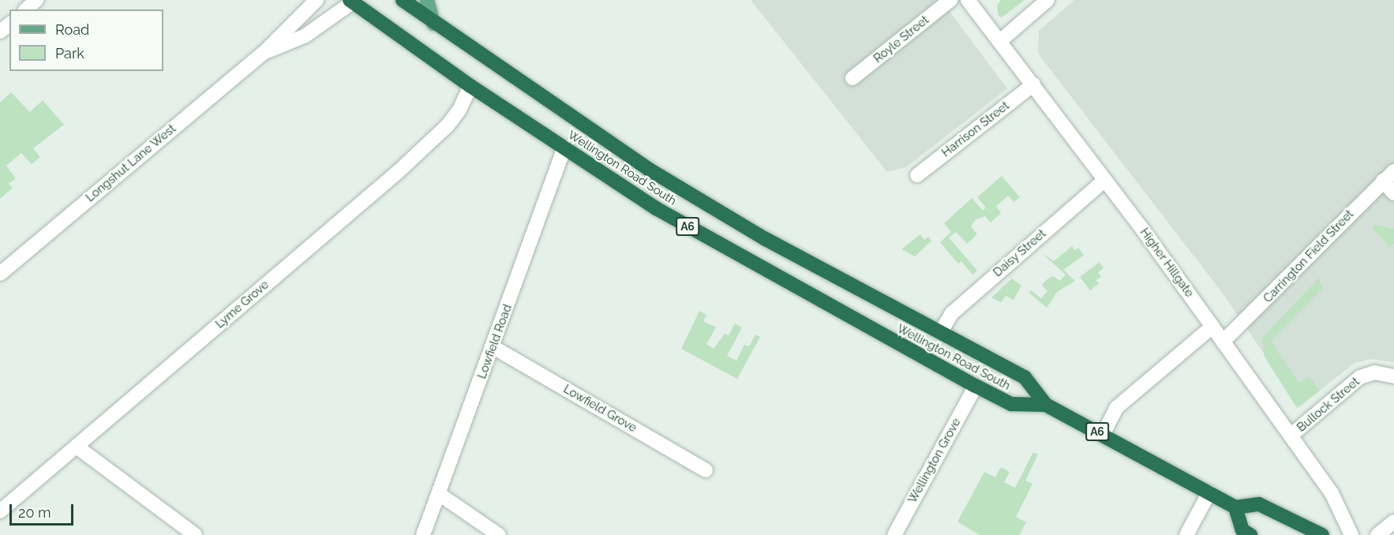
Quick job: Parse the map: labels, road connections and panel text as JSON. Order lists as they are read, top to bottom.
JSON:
{
  "streets": {
    "highway": ["Wellington Road South", "A6"],
    "street": [
      "Royle Street",
      "Harrison Street",
      "Longshut Lane West",
      "Daisy Street",
      "Carrington Field Street",
      "Higher Hillgate",
      "Lyme Grove",
      "Lowfield Road",
      "Bullock Street",
      "Lowfield Grove",
      "Wellington Grove"
    ]
  },
  "crossings": [
    ["Harrison Street", "Higher Hillgate"],
    ["Longshut Lane West", "Wellington Road South"],
    ["Wellington Road South", "Daisy Street"],
    ["Wellington Road South", "Lyme Grove"],
    ["Wellington Road South", "Lowfield Road"],
    ["Wellington Road South", "Wellington Grove"],
    ["Daisy Street", "Higher Hillgate"],
    ["Carrington Field Street", "Higher Hillgate"],
    ["Higher Hillgate", "Bullock Street"],
    ["Lowfield Road", "Lowfield Grove"]
  ],
  "legend": ["Road", "Park"],
  "scale_bar": "20 m"
}
